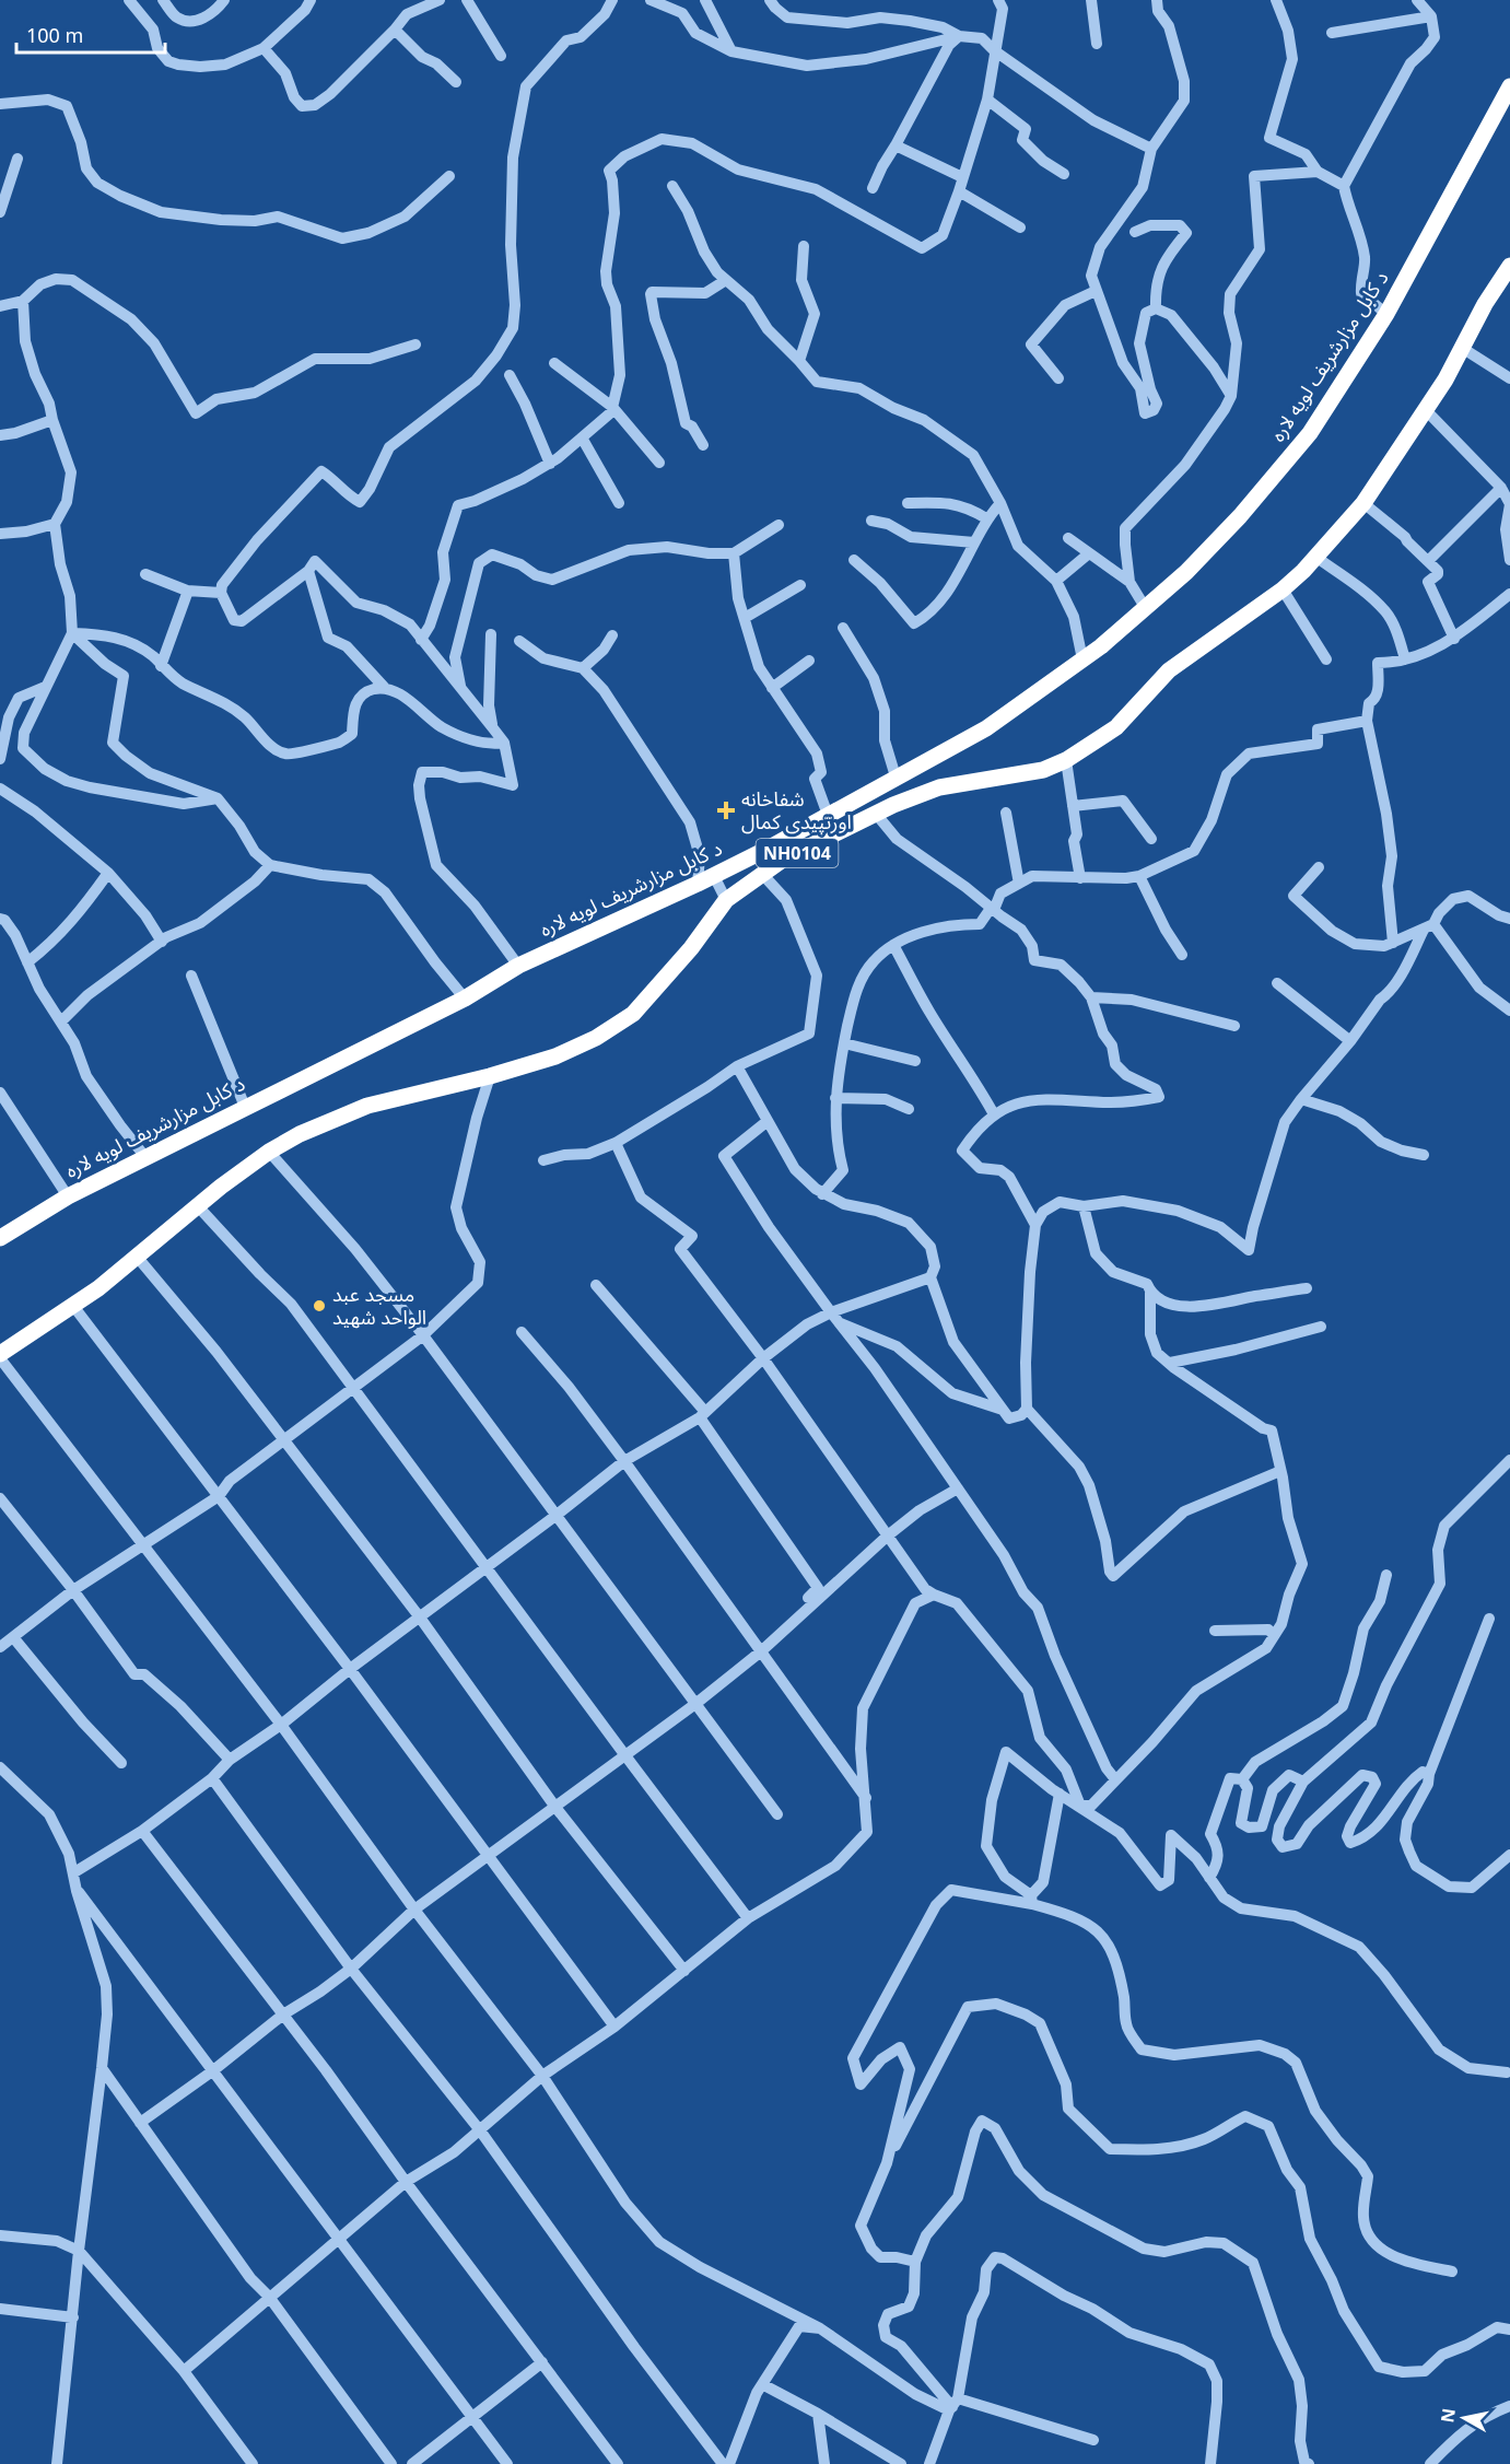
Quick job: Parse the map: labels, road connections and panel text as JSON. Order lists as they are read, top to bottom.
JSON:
{
  "streets": {
    "highway": ["د کابل مزارشریف لویه لاره", "NH0104"]
  },
  "places": {
    "health": ["شفاخانه اورتپیدی کمال"],
    "other": ["مسجد عبد الواحد شهید"]
  },
  "scale_bar": "100 m",
  "north": "left"
}
